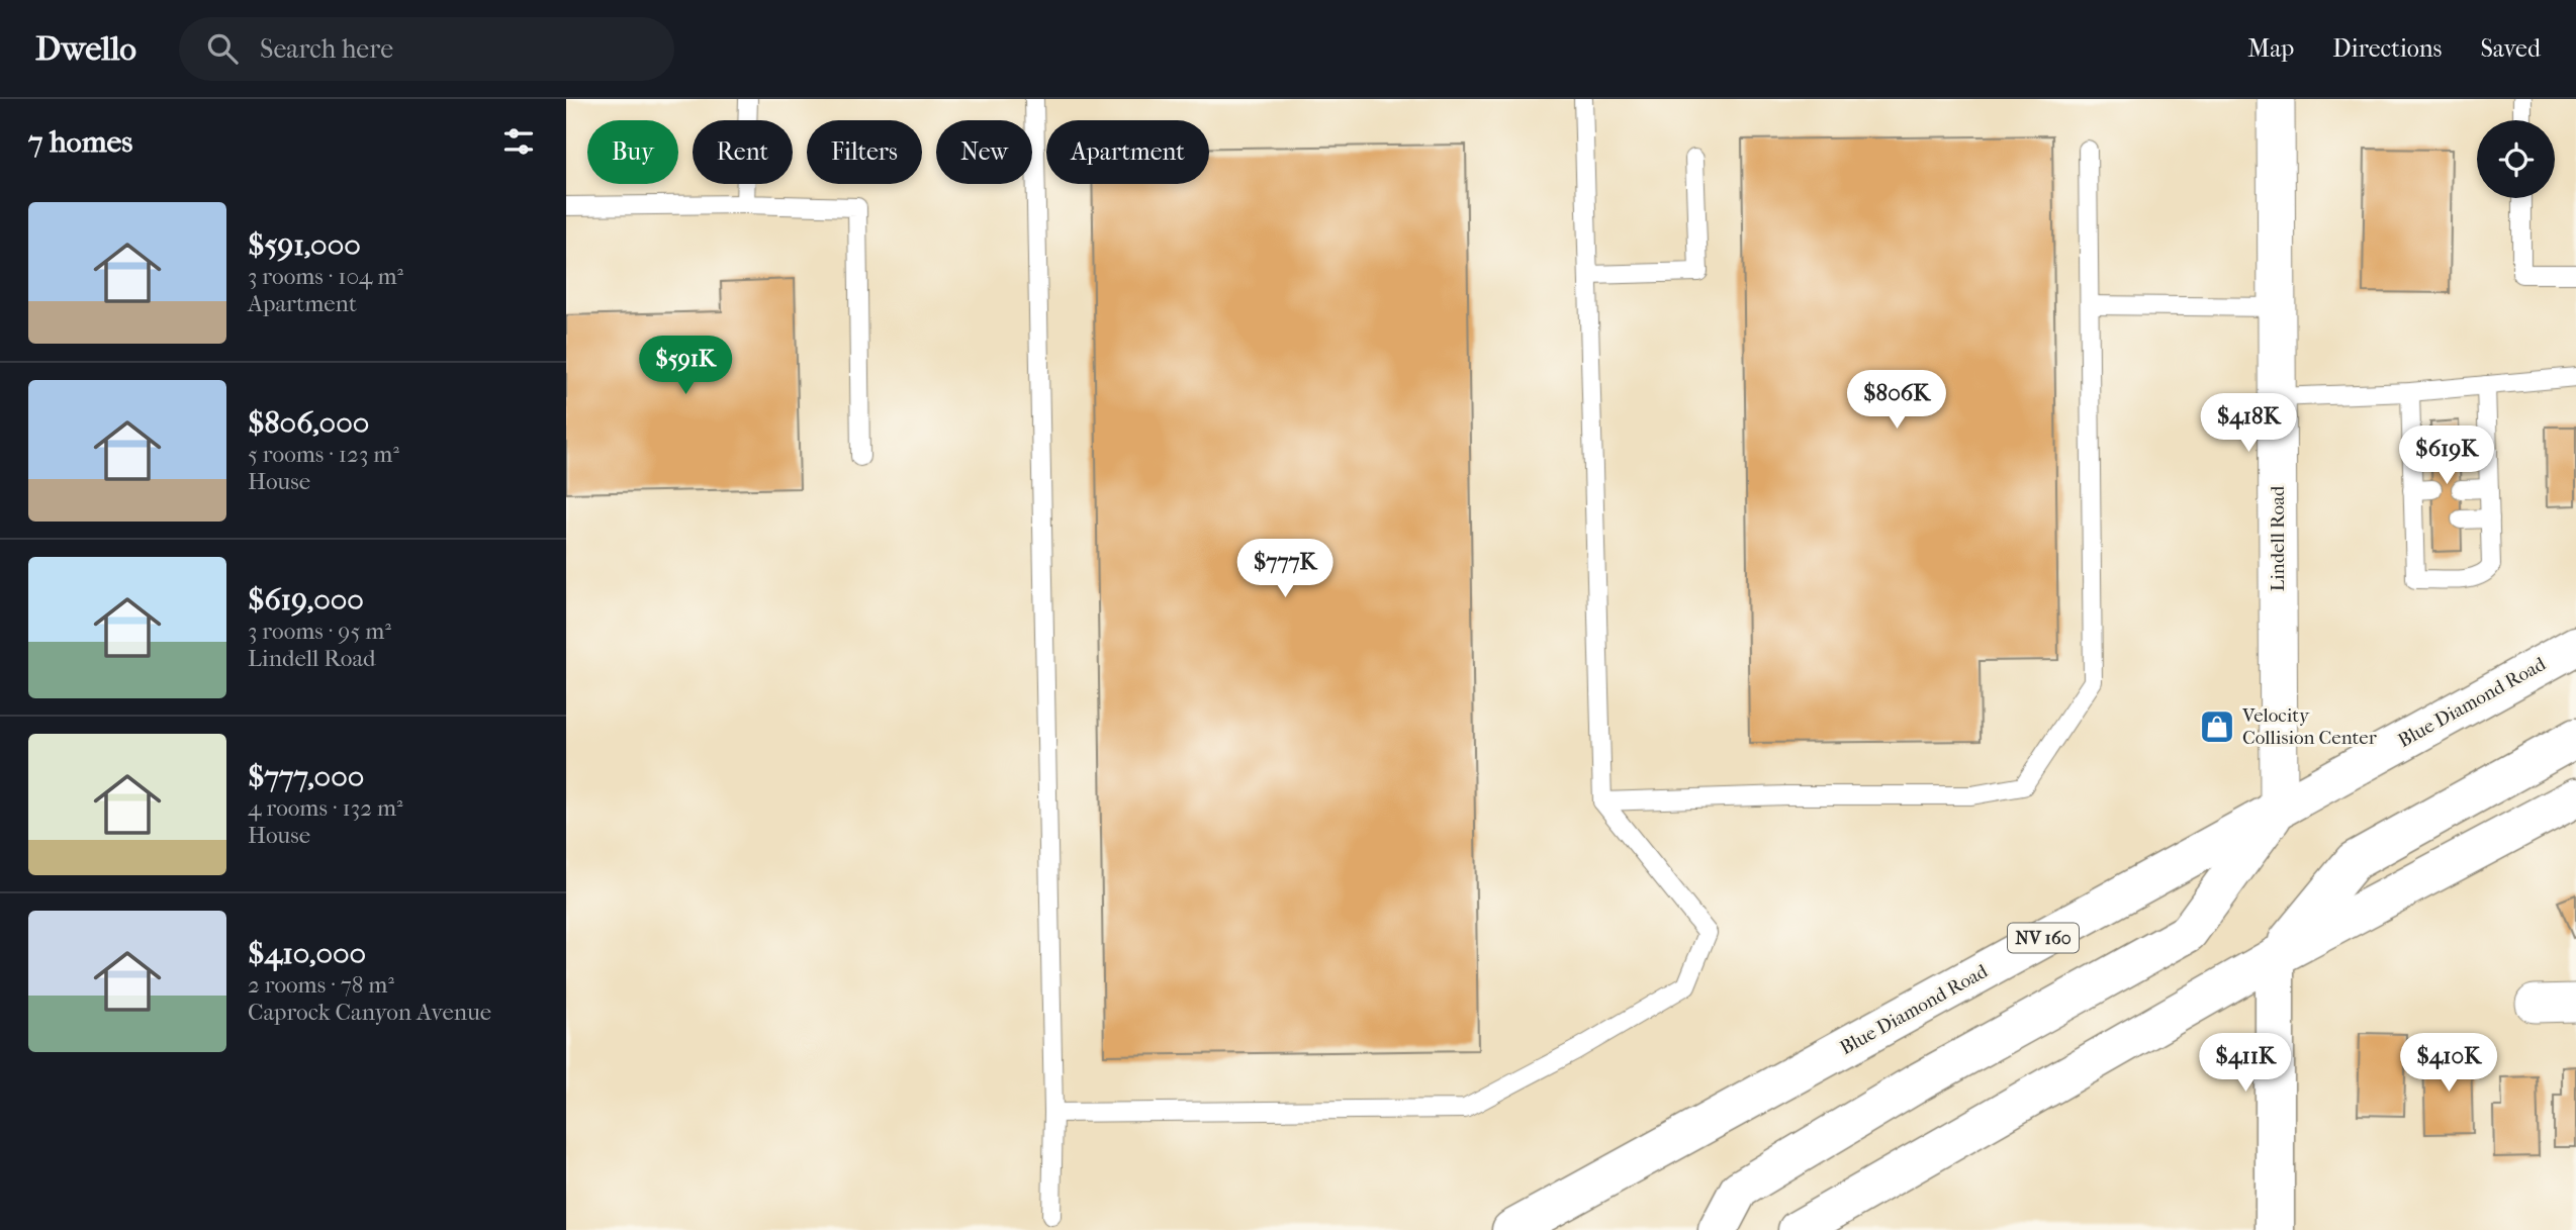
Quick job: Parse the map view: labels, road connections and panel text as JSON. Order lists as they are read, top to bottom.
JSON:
{
  "streets": {
    "main road": ["Blue Diamond Road", "NV 160"],
    "street": ["Lindell Road"]
  },
  "crossings": [
    ["Lindell Road", "Blue Diamond Road"]
  ],
  "places": {
    "shop": ["Velocity Collision Center"]
  },
  "page": {
    "header": "Dwello",
    "search": "Search here",
    "nav": ["Map", "Directions", "Saved"],
    "heading": "7 homes",
    "chip": [
      "Buy",
      "Rent",
      "Filters",
      "New",
      "Apartment"
    ],
    "list": [
      {
        "name": "$591,000",
        "note": "3 rooms · 104 m² · Apartment"
      },
      {
        "name": "$806,000",
        "note": "5 rooms · 123 m² · House"
      },
      {
        "name": "$619,000",
        "note": "3 rooms · 95 m² · Lindell Road"
      },
      {
        "name": "$777,000",
        "note": "4 rooms · 132 m² · House"
      },
      {
        "name": "$410,000",
        "note": "2 rooms · 78 m² · Caprock Canyon Avenue"
      }
    ],
    "price": [
      "$591K",
      "$806K",
      "$418K",
      "$619K",
      "$777K",
      "$411K",
      "$410K"
    ]
  }
}
